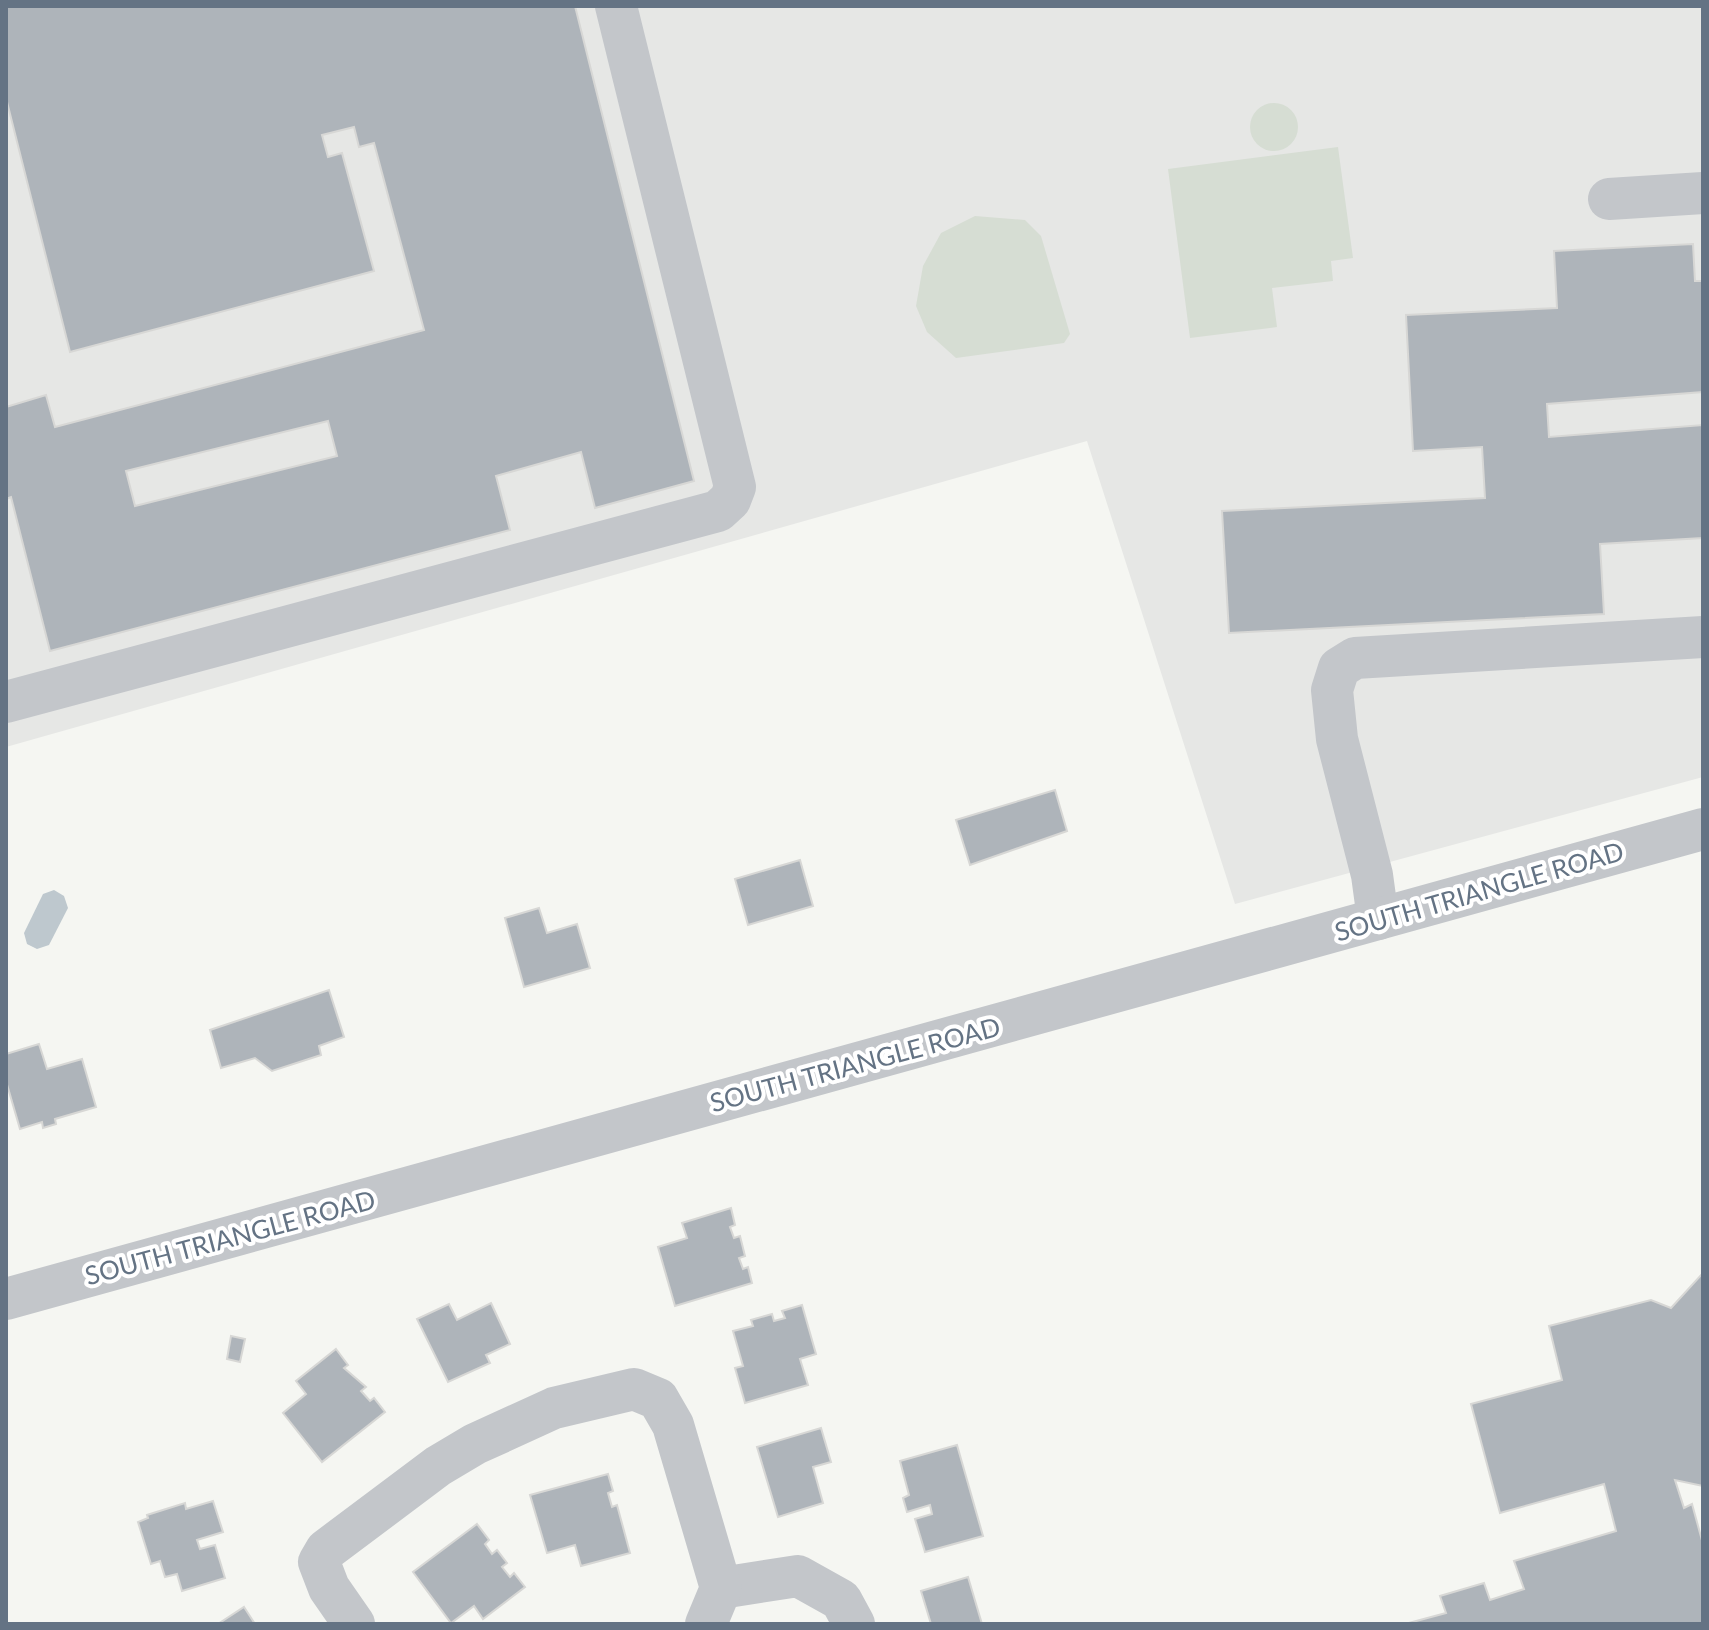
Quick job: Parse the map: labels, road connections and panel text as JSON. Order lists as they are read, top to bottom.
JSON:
{
  "streets": {
    "street": ["SOUTH TRIANGLE ROAD"]
  }
}
